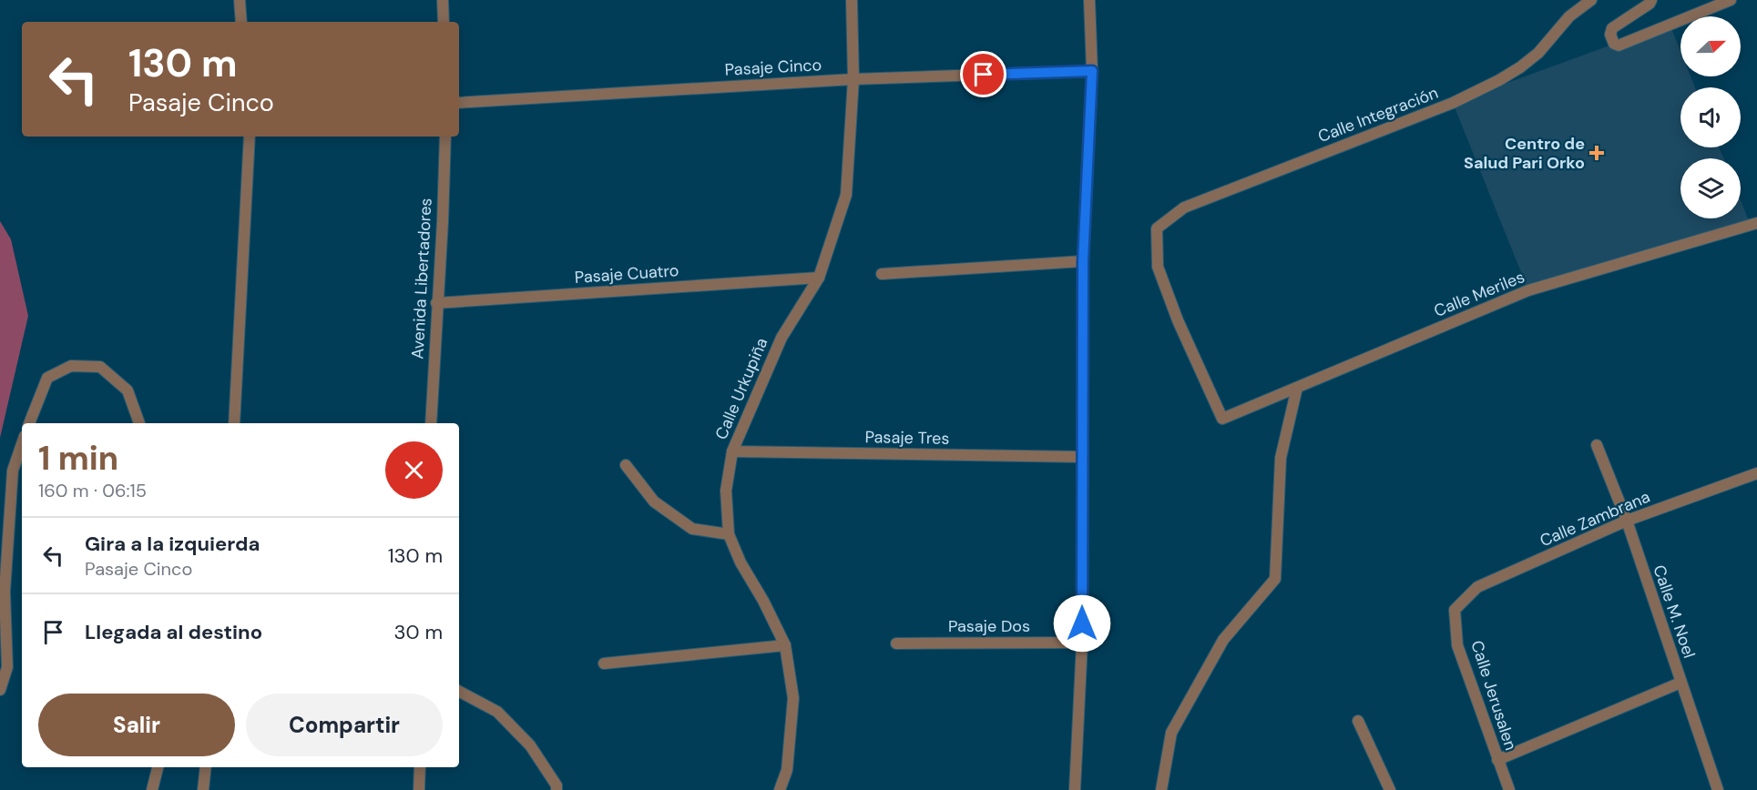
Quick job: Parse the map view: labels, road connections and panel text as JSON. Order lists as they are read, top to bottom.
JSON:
{
  "streets": {
    "street": [
      "Pasaje Cinco",
      "Calle Integración",
      "Pasaje Cuatro",
      "Avenida Libertadores",
      "Calle Meriles",
      "Calle Urkupiña",
      "Pasaje Tres",
      "Calle Zambrana",
      "Calle M. Noel",
      "Pasaje Dos",
      "Calle Jerusalen"
    ]
  },
  "crossings": [
    ["Pasaje Cinco", "Calle Urkupiña"],
    ["Calle Integración", "Calle Meriles"],
    ["Pasaje Cuatro", "Avenida Libertadores"],
    ["Pasaje Cuatro", "Calle Urkupiña"],
    ["Calle Urkupiña", "Pasaje Tres"],
    ["Calle Zambrana", "Calle M. Noel"],
    ["Calle Zambrana", "Calle Jerusalen"]
  ],
  "places": {
    "health": ["Centro de Salud Pari Orko"]
  },
  "north": "right",
  "page": {
    "turn": ["130 m", "Pasaje Cinco"],
    "heading": ["1 min", "160 m · 06:15"],
    "list": [
      {
        "name": "Gira a la izquierda",
        "note": "Pasaje Cinco",
        "value": "130 m"
      },
      {
        "name": "Llegada al destino",
        "value": "30 m"
      }
    ],
    "buttons": ["Salir", "Compartir"]
  }
}
